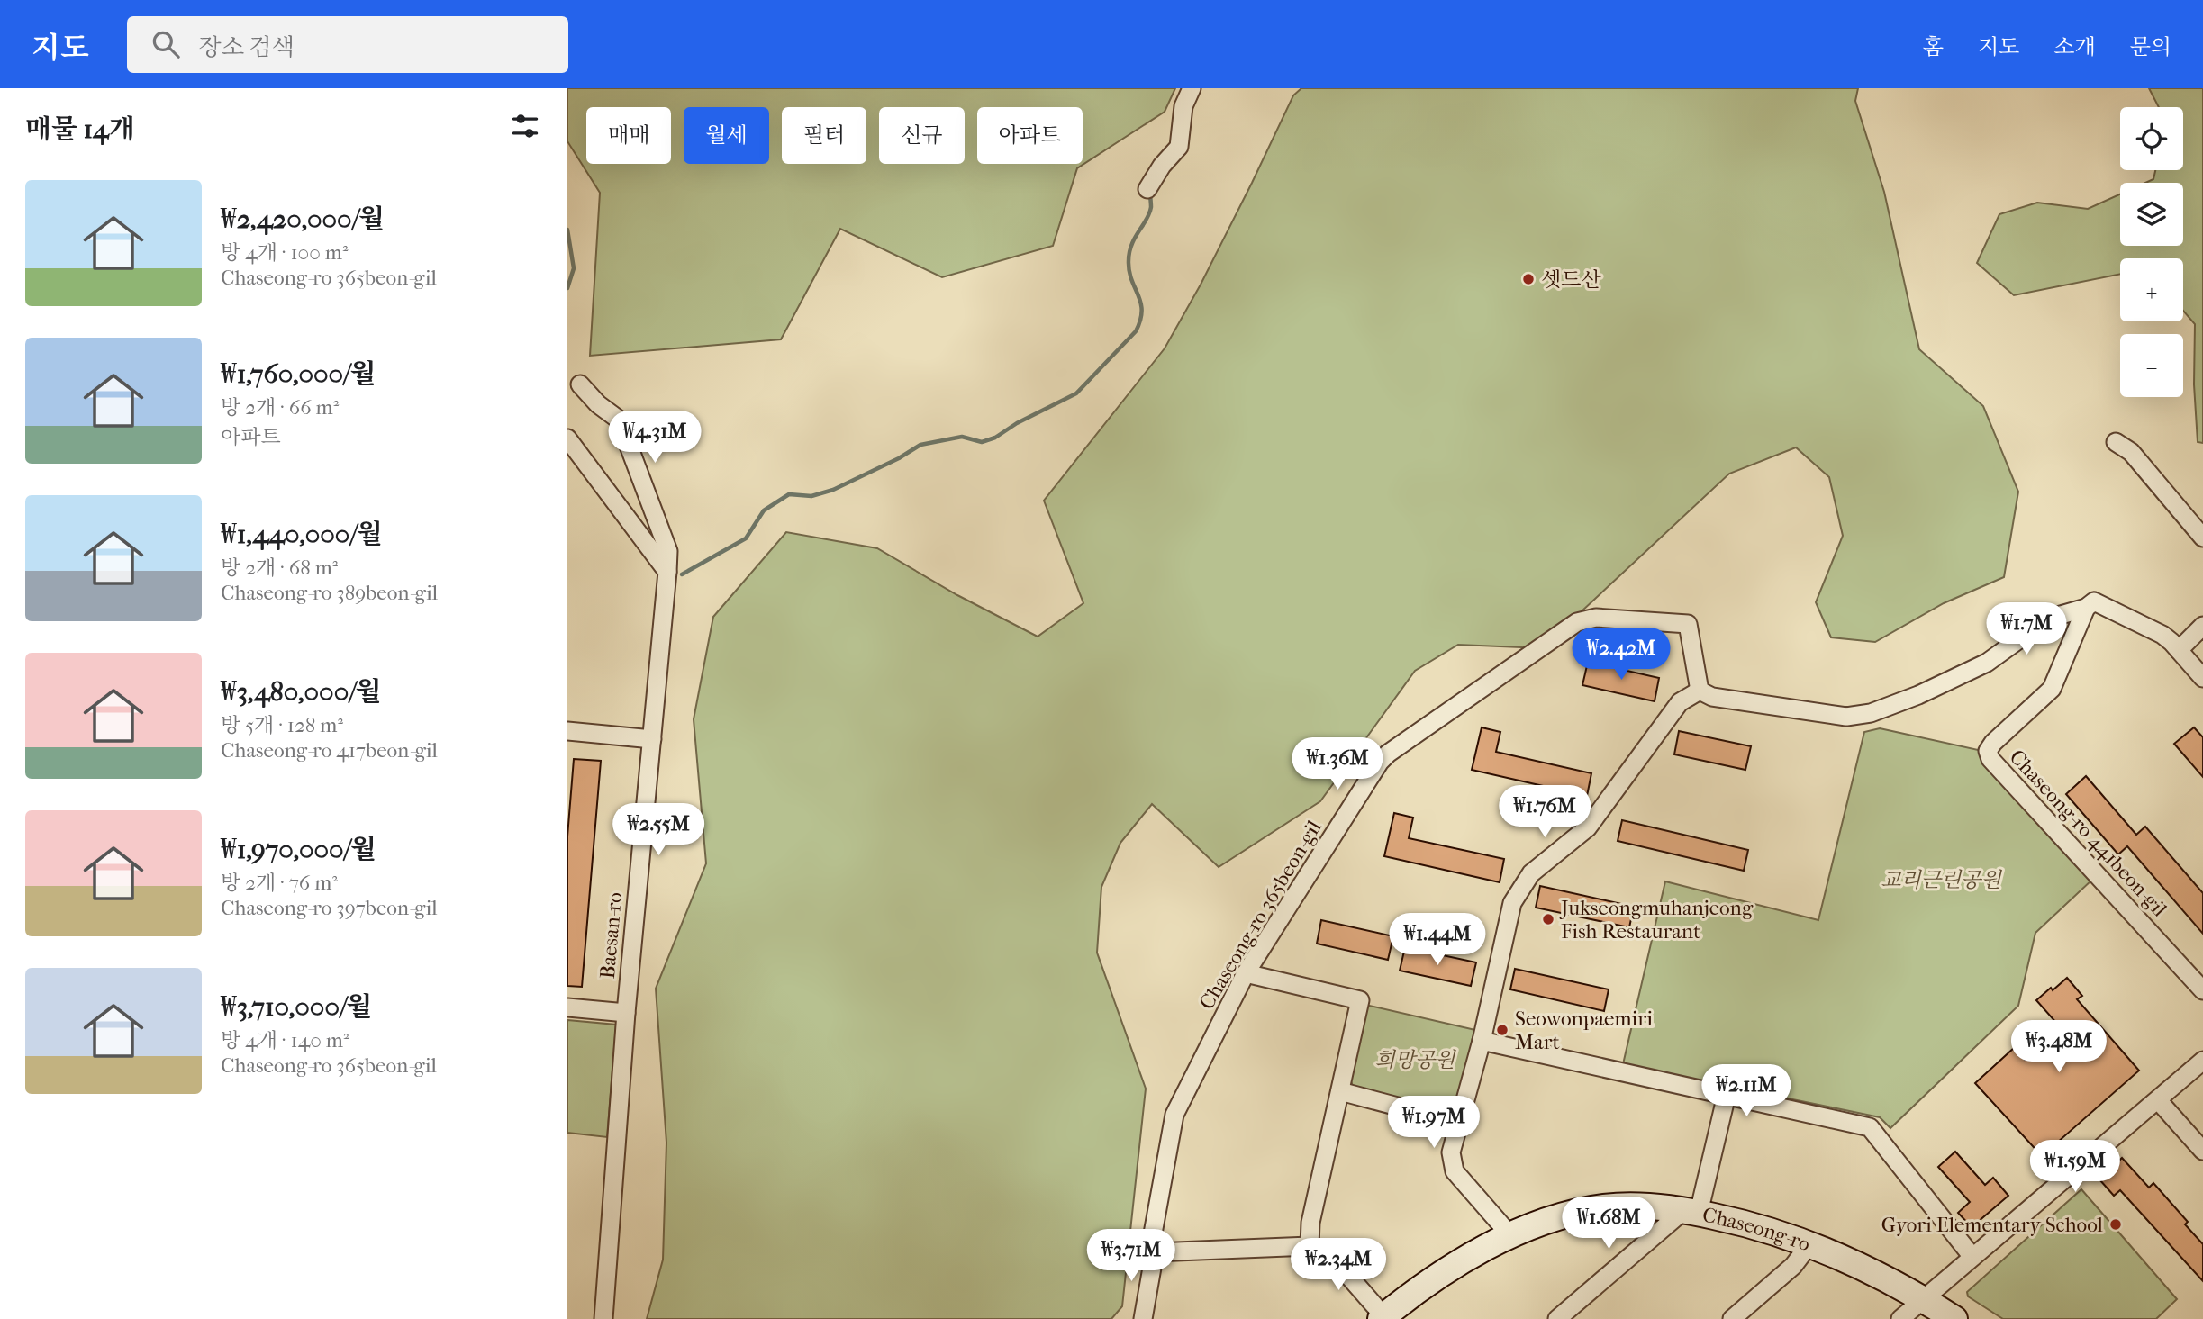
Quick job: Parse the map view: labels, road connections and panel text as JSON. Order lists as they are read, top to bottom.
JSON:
{
  "streets": {
    "main road": ["Chaseong-ro"],
    "street": ["Chaseong-ro 441beon-gil", "Chaseong-ro 365beon-gil", "Baesan-ro"]
  },
  "parks": ["교리근린공원", "희망공원"],
  "places": [
    "셋드산",
    "Jukseongmuhanjeong Fish Restaurant",
    "Seowonpaemiri Mart",
    "Gyori Elementary School"
  ],
  "page": {
    "header": "지도",
    "search": "장소 검색",
    "nav": [
      "홈",
      "지도",
      "소개",
      "문의"
    ],
    "heading": "매물 14개",
    "map_buttons": ["+", "−"],
    "chip": [
      "매매",
      "월세",
      "필터",
      "신규",
      "아파트"
    ],
    "list": [
      {
        "name": "₩2,420,000/월",
        "note": "방 4개 · 100 m² · Chaseong-ro 365beon-gil"
      },
      {
        "name": "₩1,760,000/월",
        "note": "방 2개 · 66 m² · 아파트"
      },
      {
        "name": "₩1,440,000/월",
        "note": "방 2개 · 68 m² · Chaseong-ro 389beon-gil"
      },
      {
        "name": "₩3,480,000/월",
        "note": "방 5개 · 128 m² · Chaseong-ro 417beon-gil"
      },
      {
        "name": "₩1,970,000/월",
        "note": "방 2개 · 76 m² · Chaseong-ro 397beon-gil"
      },
      {
        "name": "₩3,710,000/월",
        "note": "방 4개 · 140 m² · Chaseong-ro 365beon-gil"
      }
    ],
    "price": [
      "₩4.31M",
      "₩1.7M",
      "₩2.42M",
      "₩1.36M",
      "₩1.76M",
      "₩2.55M",
      "₩1.44M",
      "₩3.48M",
      "₩2.11M",
      "₩1.97M",
      "₩1.59M",
      "₩1.68M",
      "₩3.71M",
      "₩2.34M"
    ]
  }
}
